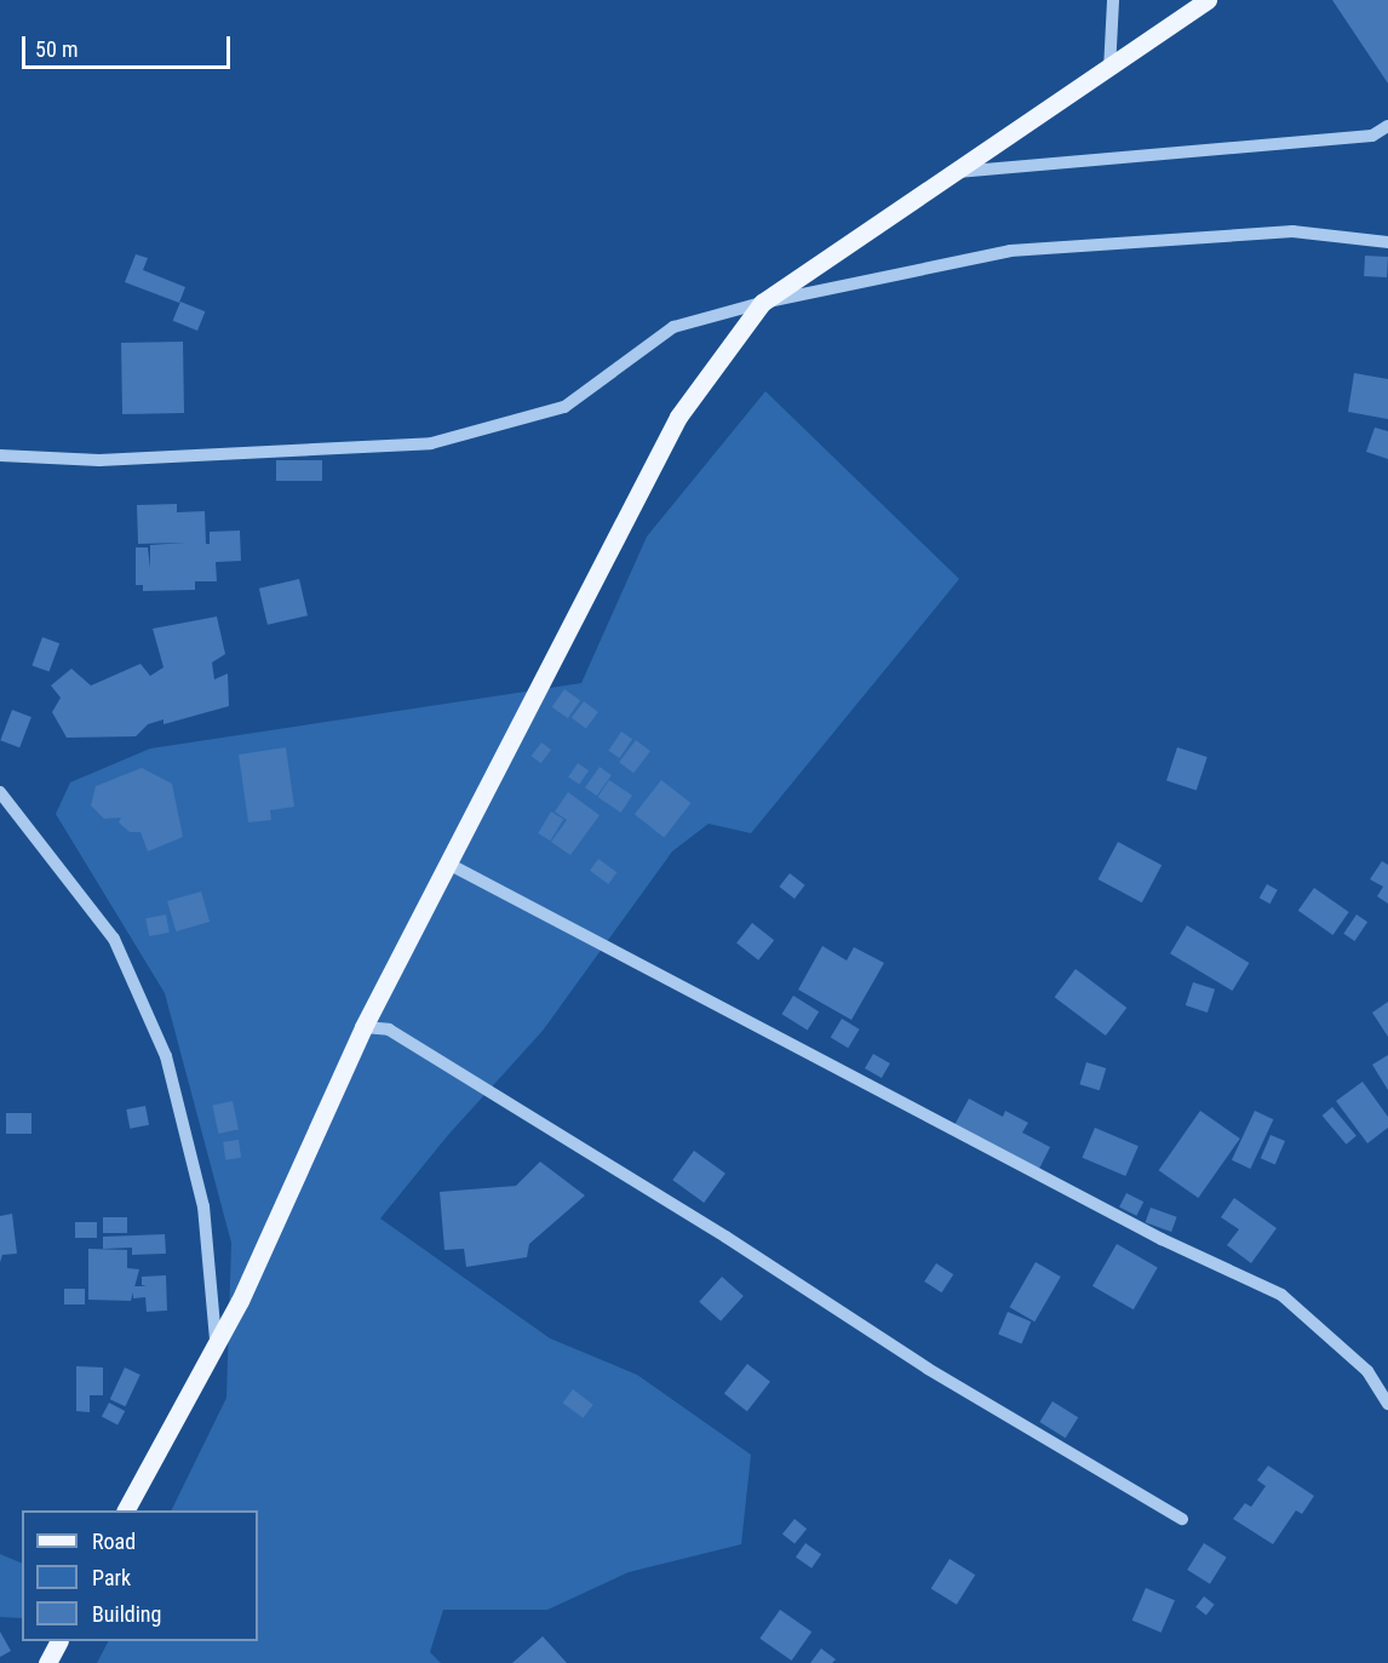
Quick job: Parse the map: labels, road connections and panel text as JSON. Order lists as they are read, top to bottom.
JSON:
{
  "legend": ["Road", "Park", "Building"],
  "scale_bar": "50 m"
}
